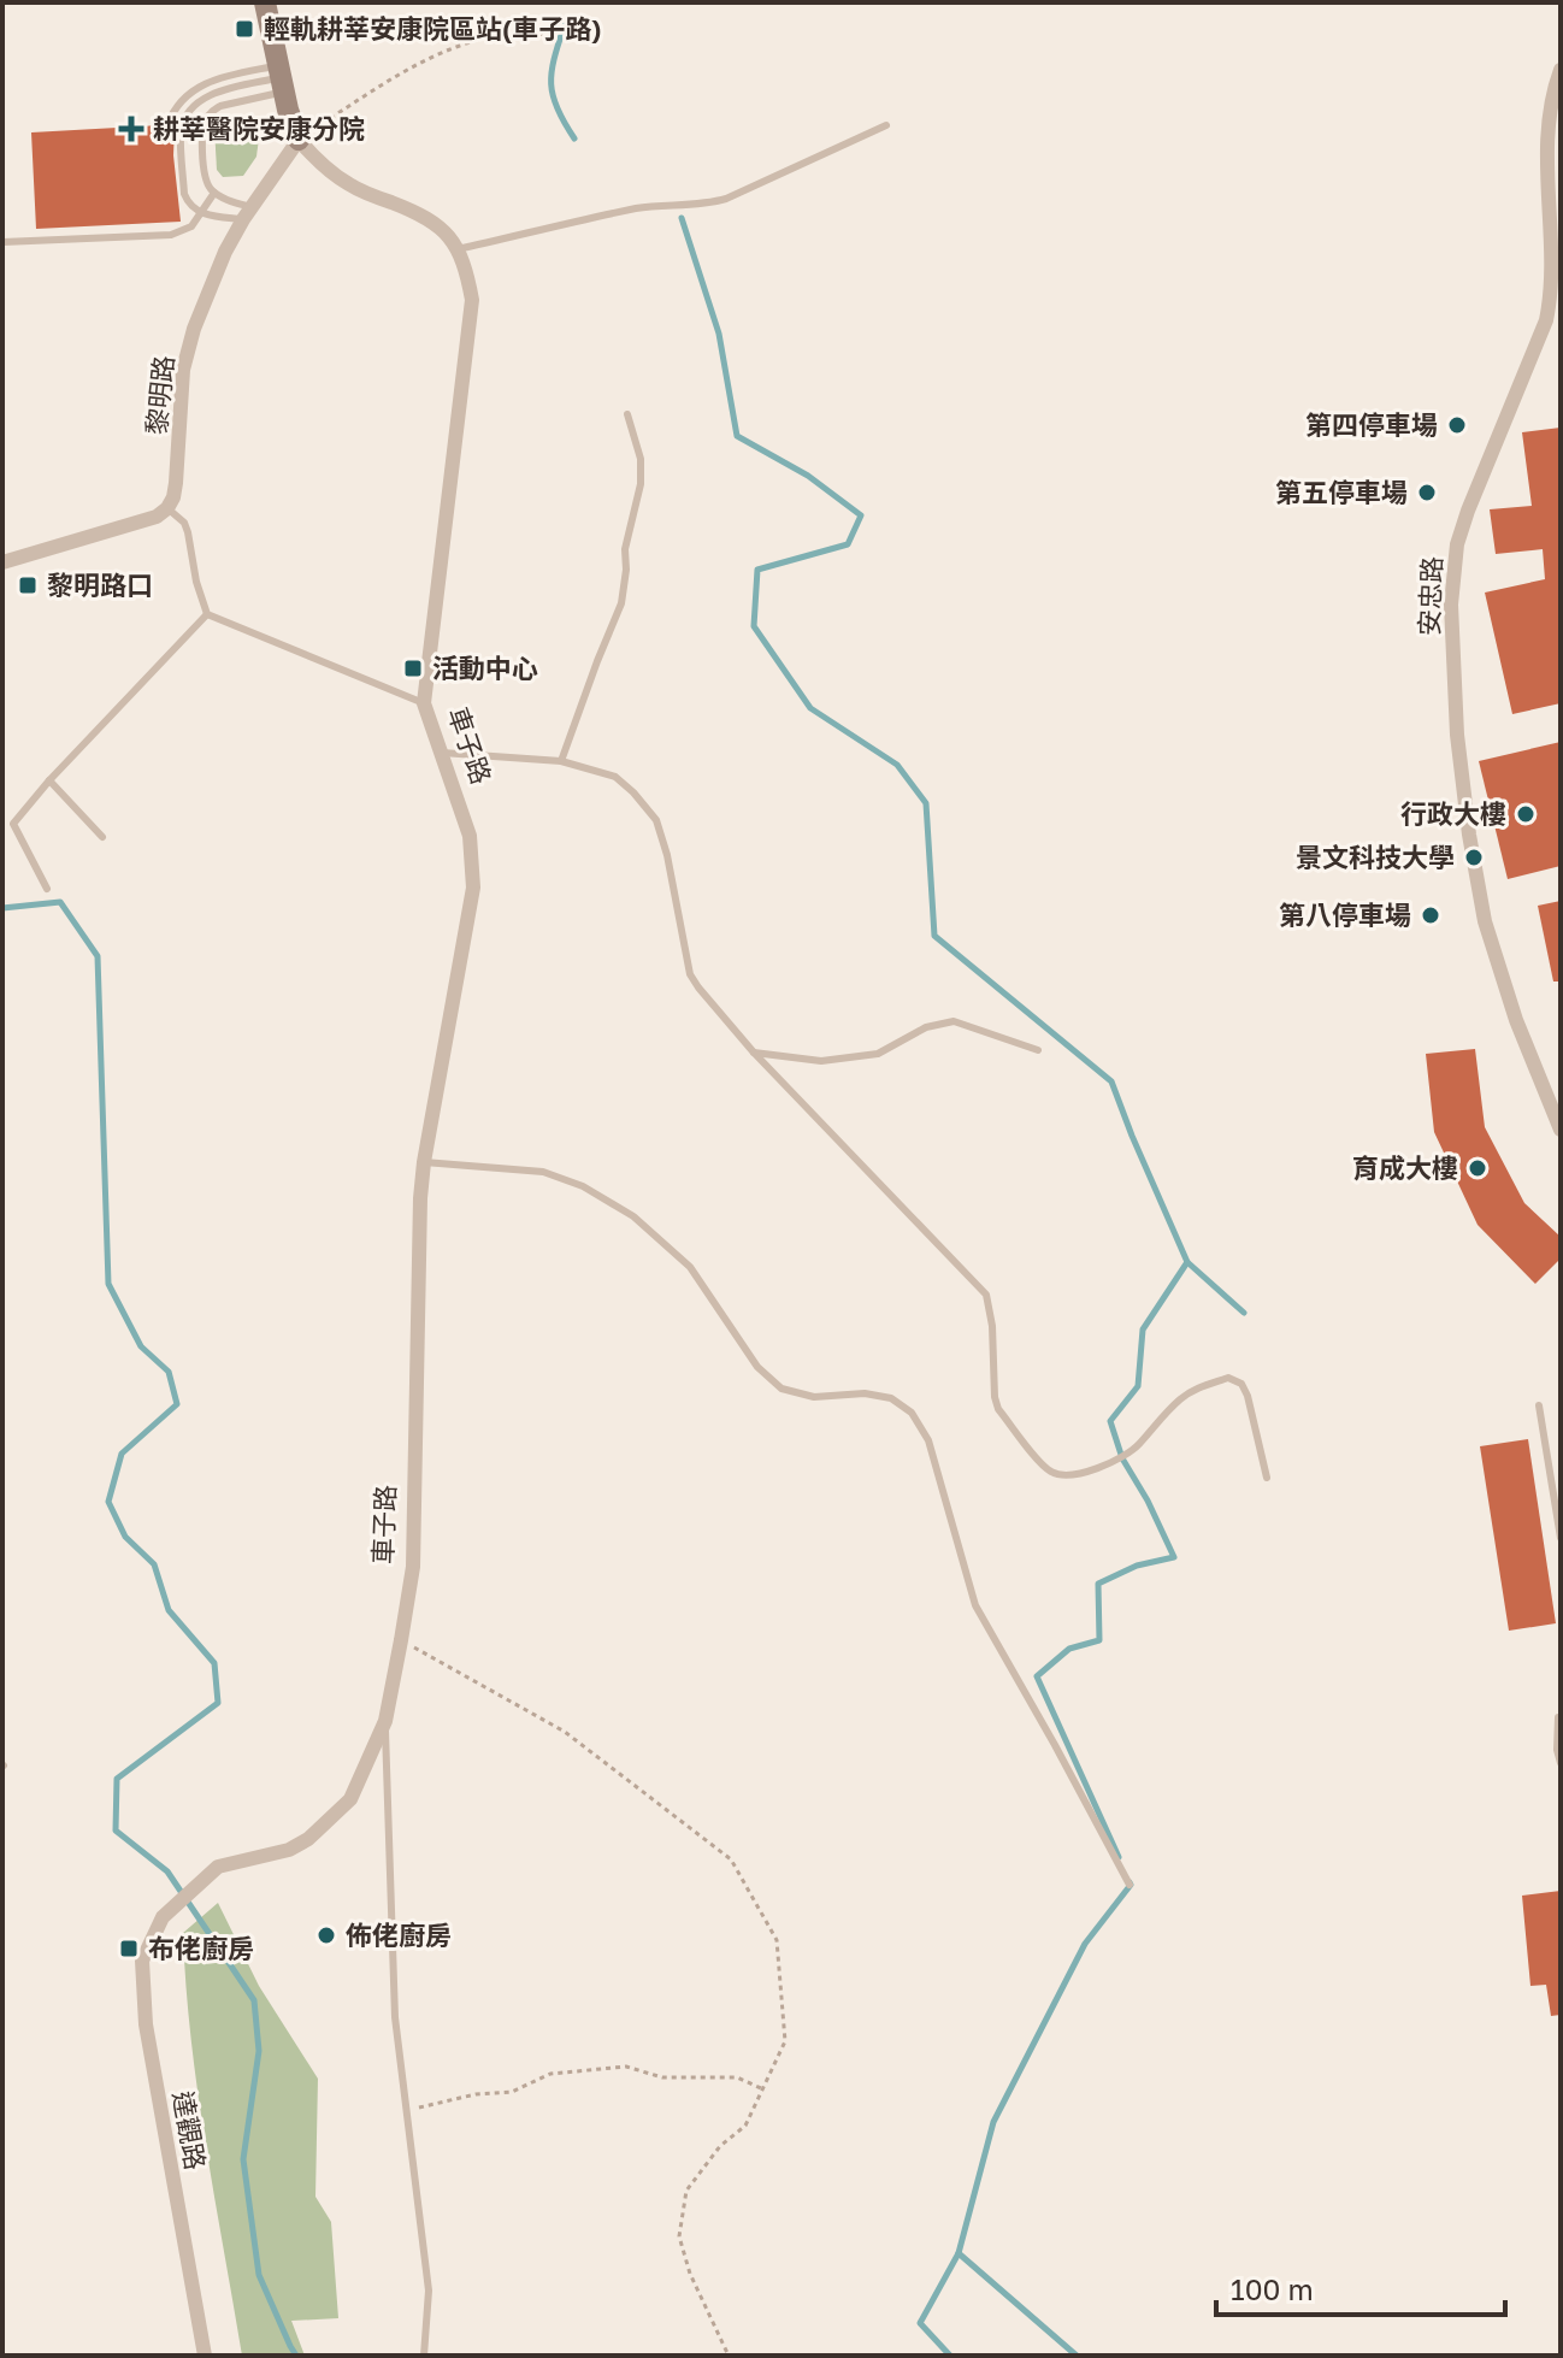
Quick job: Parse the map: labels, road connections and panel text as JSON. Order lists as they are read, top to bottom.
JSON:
{
  "streets": {
    "street": [
      "黎明路",
      "安忠路",
      "車子路",
      "達觀路"
    ]
  },
  "crossings": [
    ["黎明路", "車子路"],
    ["車子路", "達觀路"]
  ],
  "places": {
    "transit": [
      "輕軌耕莘安康院區站(車子路)",
      "黎明路口",
      "活動中心",
      "布佬廚房"
    ],
    "health": ["耕莘醫院安康分院"],
    "other": [
      "第四停車場",
      "第五停車場",
      "行政大樓",
      "景文科技大學",
      "第八停車場",
      "育成大樓",
      "佈佬廚房"
    ]
  },
  "scale_bar": "100 m"
}
